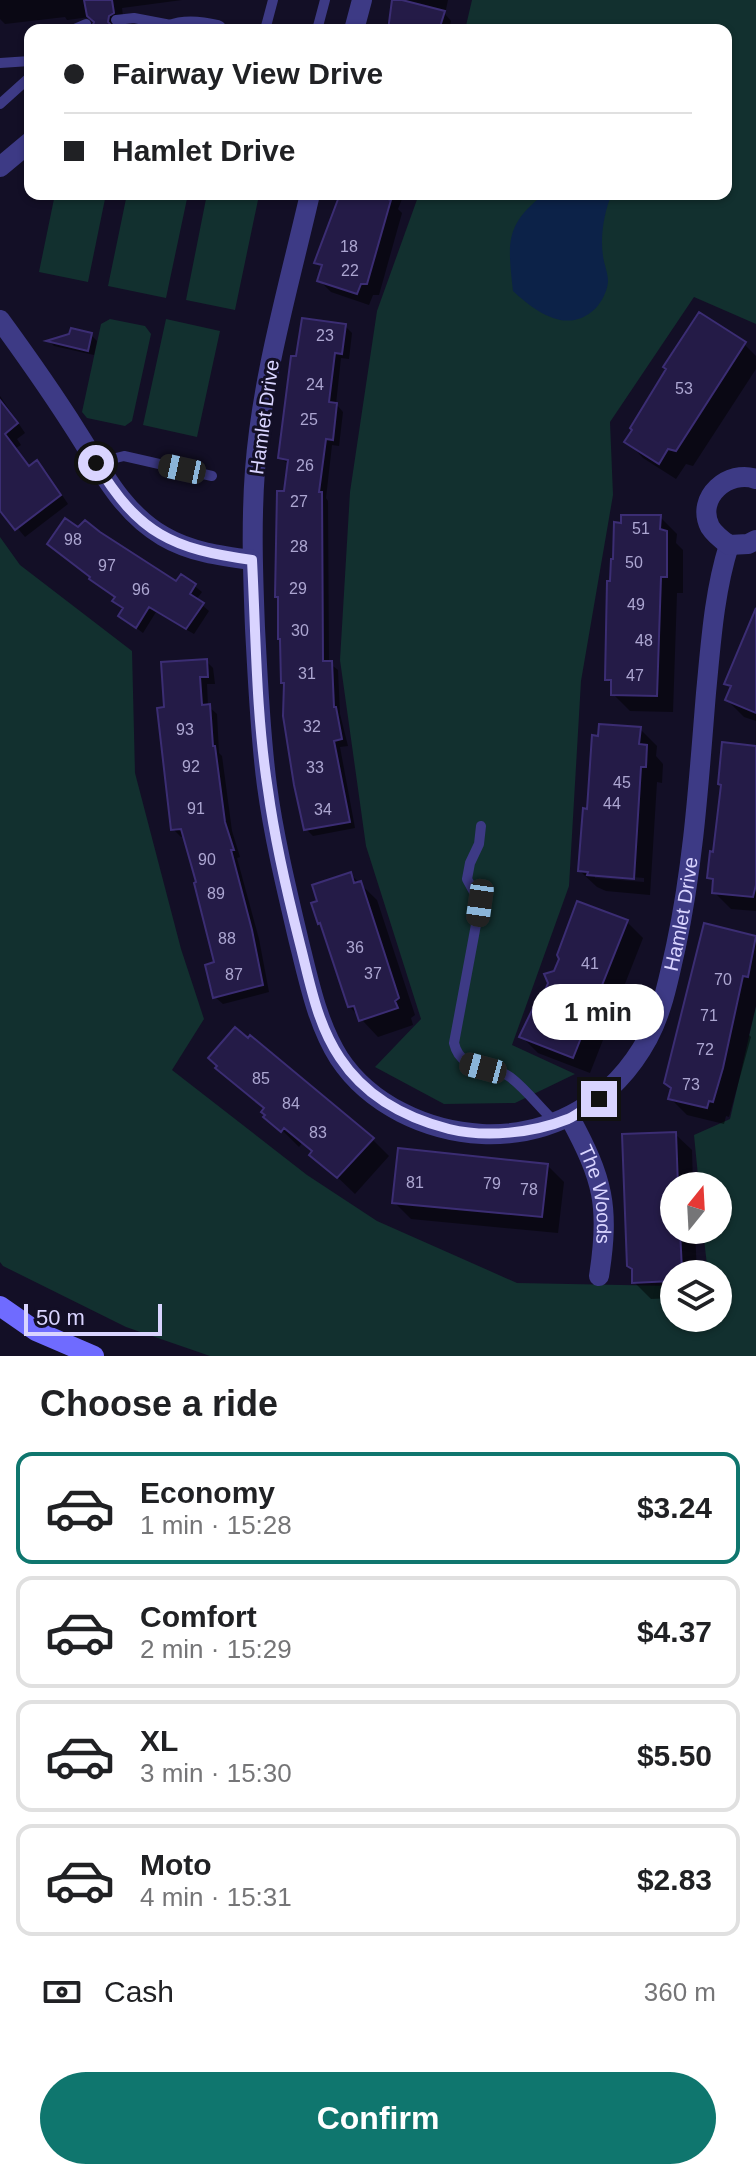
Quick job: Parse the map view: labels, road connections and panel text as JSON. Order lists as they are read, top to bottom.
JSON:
{
  "streets": {
    "street": ["Hamlet Drive", "The Woods"]
  },
  "crossings": [
    ["Hamlet Drive", "The Woods"]
  ],
  "house_numbers": [
    "18",
    "22",
    "23",
    "24",
    "53",
    "25",
    "26",
    "27",
    "51",
    "98",
    "28",
    "50",
    "97",
    "29",
    "96",
    "49",
    "30",
    "48",
    "31",
    "47",
    "32",
    "93",
    "92",
    "33",
    "45",
    "44",
    "91",
    "34",
    "90",
    "89",
    "88",
    "36",
    "41",
    "37",
    "87",
    "70",
    "71",
    "72",
    "85",
    "73",
    "84",
    "83",
    "81",
    "79",
    "78"
  ],
  "scale_bar": "50 m",
  "north": "top",
  "page": {
    "banner": ["Fairway View Drive", "Hamlet Drive"],
    "bubble": "1 min",
    "scale": "50 m",
    "heading": "Choose a ride",
    "list": [
      {
        "name": "Economy",
        "note": "1 min · 15:28",
        "value": "$3.24"
      },
      {
        "name": "Comfort",
        "note": "2 min · 15:29",
        "value": "$4.37"
      },
      {
        "name": "XL",
        "note": "3 min · 15:30",
        "value": "$5.50"
      },
      {
        "name": "Moto",
        "note": "4 min · 15:31",
        "value": "$2.83"
      }
    ],
    "pay": ["Cash", "360 m"],
    "buttons": "Confirm"
  }
}
